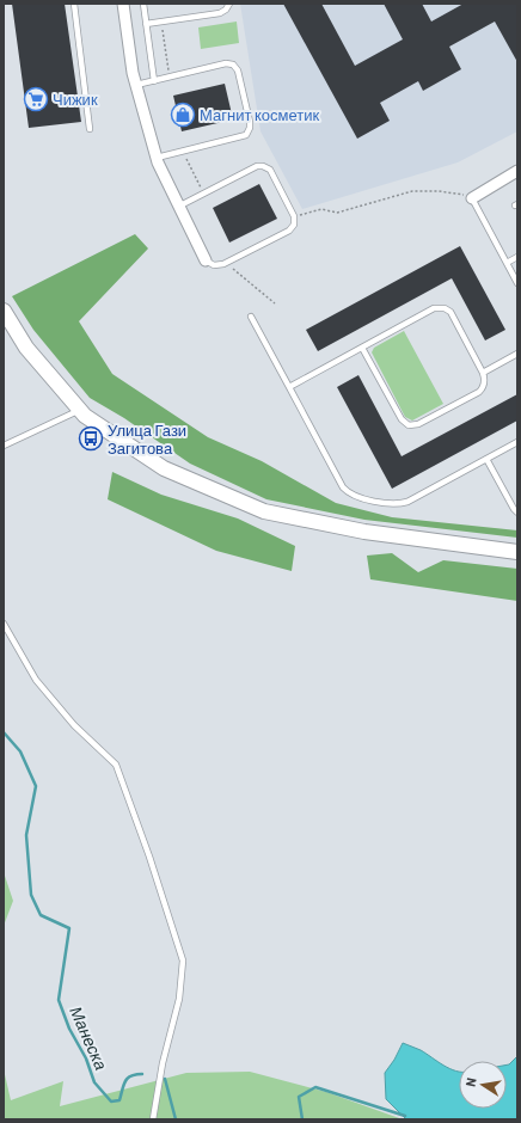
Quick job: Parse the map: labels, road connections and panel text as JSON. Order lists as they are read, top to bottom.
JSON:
{
  "water": ["Манеска"],
  "places": {
    "supermarket": ["Чижик"],
    "shop": ["Магнит косметик"],
    "bus stop": ["Улица Гази Загитова"]
  },
  "north": "left"
}
